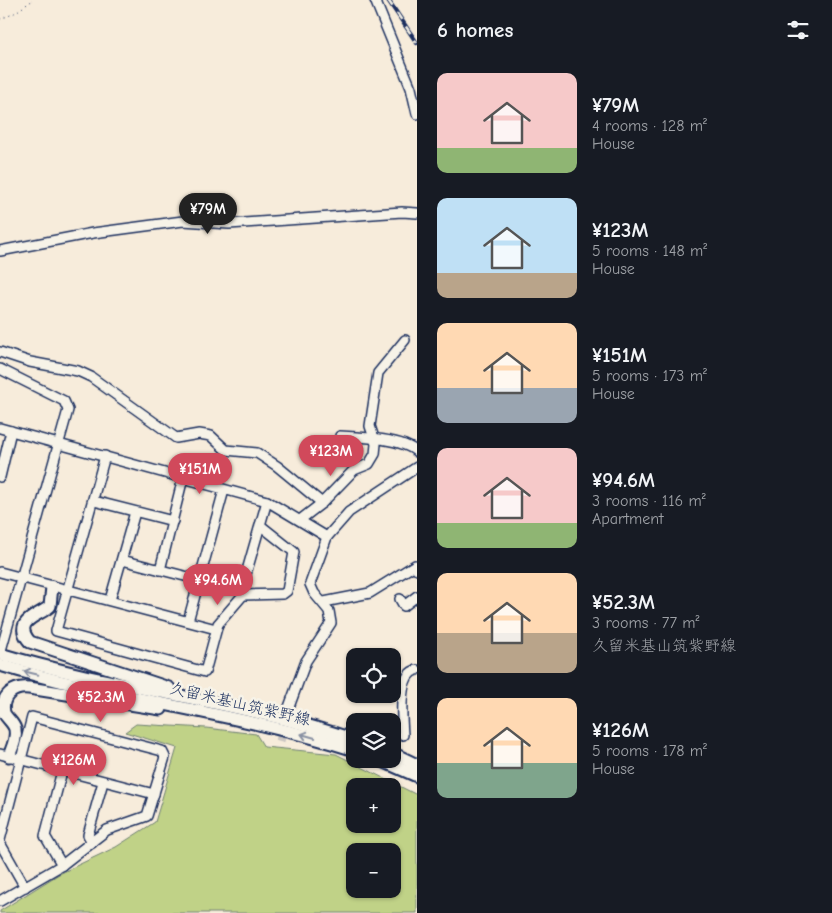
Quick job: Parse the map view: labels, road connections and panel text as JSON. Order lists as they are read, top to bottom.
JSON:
{
  "streets": {
    "main road": ["久留米基山筑紫野線"]
  },
  "page": {
    "heading": "6 homes",
    "list": [
      {
        "name": "¥79M",
        "note": "4 rooms · 128 m² · House"
      },
      {
        "name": "¥123M",
        "note": "5 rooms · 148 m² · House"
      },
      {
        "name": "¥151M",
        "note": "5 rooms · 173 m² · House"
      },
      {
        "name": "¥94.6M",
        "note": "3 rooms · 116 m² · Apartment"
      },
      {
        "name": "¥52.3M",
        "note": "3 rooms · 77 m² · 久留米基山筑紫野線"
      },
      {
        "name": "¥126M",
        "note": "5 rooms · 178 m² · House"
      }
    ],
    "price": [
      "¥79M",
      "¥123M",
      "¥151M",
      "¥94.6M",
      "¥52.3M",
      "¥126M"
    ],
    "map_buttons": ["+", "−"]
  }
}
